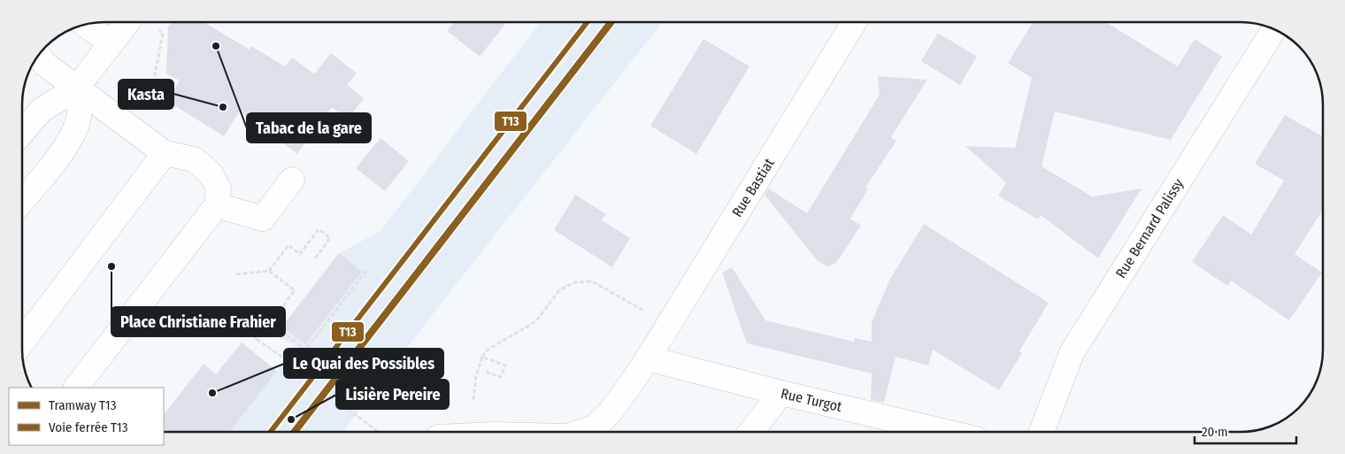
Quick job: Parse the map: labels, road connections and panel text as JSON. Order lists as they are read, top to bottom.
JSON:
{
  "streets": {
    "street": ["Rue Bastiat", "Rue Bernard Palissy", "Rue Turgot"]
  },
  "crossings": [
    ["Rue Bastiat", "Rue Turgot"]
  ],
  "places": [
    "Tabac de la gare",
    "Kasta",
    "Place Christiane Frahier",
    "Le Quai des Possibles",
    "Lisière Pereire"
  ],
  "lines": ["tram line T13", "rail line T13"],
  "legend": ["Tramway T13", "Voie ferrée T13"],
  "scale_bar": "20 m"
}
